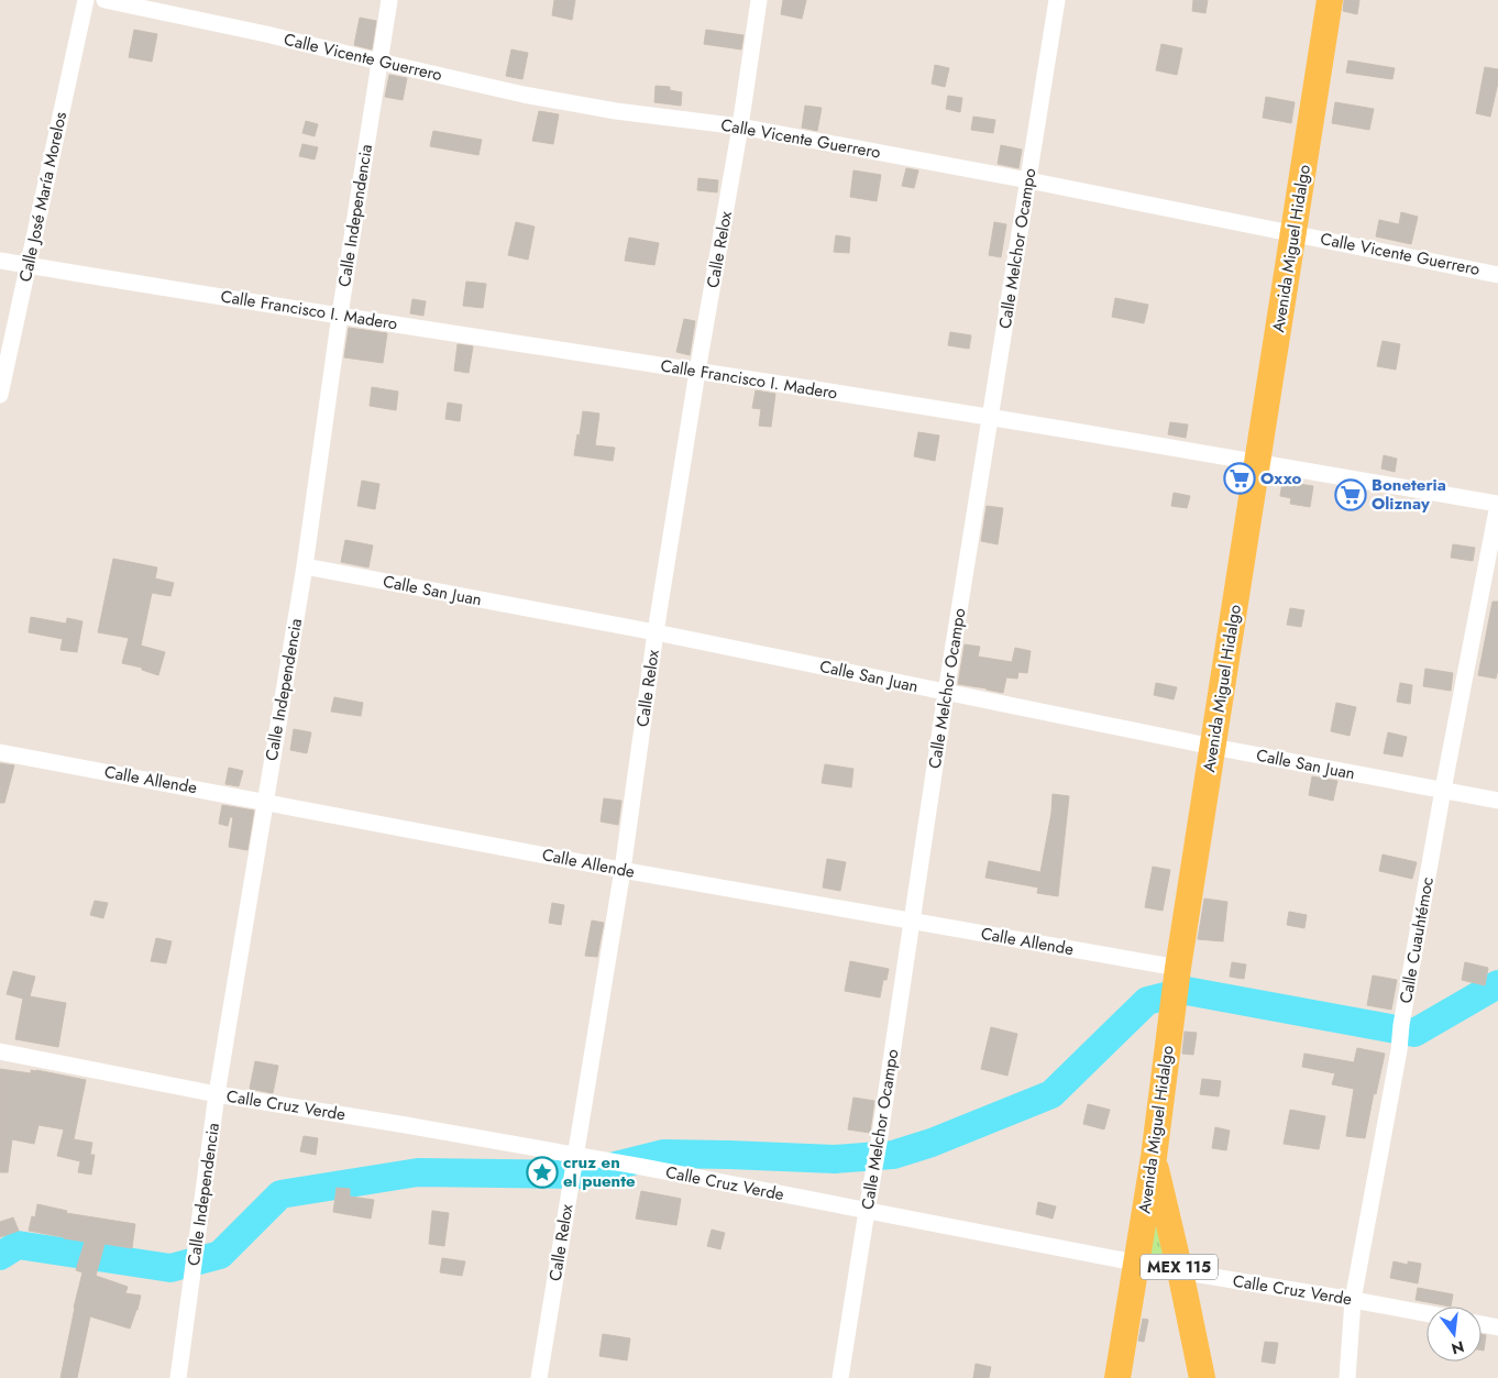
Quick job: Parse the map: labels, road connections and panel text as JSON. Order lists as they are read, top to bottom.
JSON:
{
  "streets": {
    "main road": ["Avenida Miguel Hidalgo", "MEX 115"],
    "street": [
      "Calle Vicente Guerrero",
      "Calle José María Morelos",
      "Calle Independencia",
      "Calle Melchor Ocampo",
      "Calle Relox",
      "Calle Francisco I. Madero",
      "Calle San Juan",
      "Calle Allende",
      "Calle Cuauhtémoc",
      "Calle Cruz Verde"
    ]
  },
  "crossings": [
    ["Calle Vicente Guerrero", "Calle Independencia"],
    ["Calle Vicente Guerrero", "Calle Melchor Ocampo"],
    ["Calle Vicente Guerrero", "Avenida Miguel Hidalgo"],
    ["Calle Vicente Guerrero", "Calle Relox"],
    ["Calle José María Morelos", "Calle Francisco I. Madero"],
    ["Calle Independencia", "Calle Francisco I. Madero"],
    ["Calle Independencia", "Calle San Juan"],
    ["Calle Independencia", "Calle Allende"],
    ["Calle Independencia", "Calle Cruz Verde"],
    ["Calle Melchor Ocampo", "Calle Francisco I. Madero"],
    ["Calle Melchor Ocampo", "Calle San Juan"],
    ["Calle Melchor Ocampo", "Calle Allende"],
    ["Calle Melchor Ocampo", "Calle Cruz Verde"],
    ["Avenida Miguel Hidalgo", "Calle Francisco I. Madero"],
    ["Avenida Miguel Hidalgo", "Calle San Juan"],
    ["Avenida Miguel Hidalgo", "Calle Allende"],
    ["Avenida Miguel Hidalgo", "Calle Cruz Verde"],
    ["Avenida Miguel Hidalgo", "MEX 115"],
    ["Calle Relox", "Calle Francisco I. Madero"],
    ["Calle Relox", "Calle San Juan"],
    ["Calle Relox", "Calle Allende"],
    ["Calle Relox", "Calle Cruz Verde"],
    ["Calle Francisco I. Madero", "Calle Cuauhtémoc"],
    ["Calle San Juan", "Calle Cuauhtémoc"],
    ["Calle Cuauhtémoc", "Calle Cruz Verde"],
    ["Calle Cruz Verde", "MEX 115"]
  ],
  "places": {
    "supermarket": ["Oxxo", "Boneteria Oliznay"],
    "place": ["cruz en el puente"]
  },
  "north": "bottom"
}
